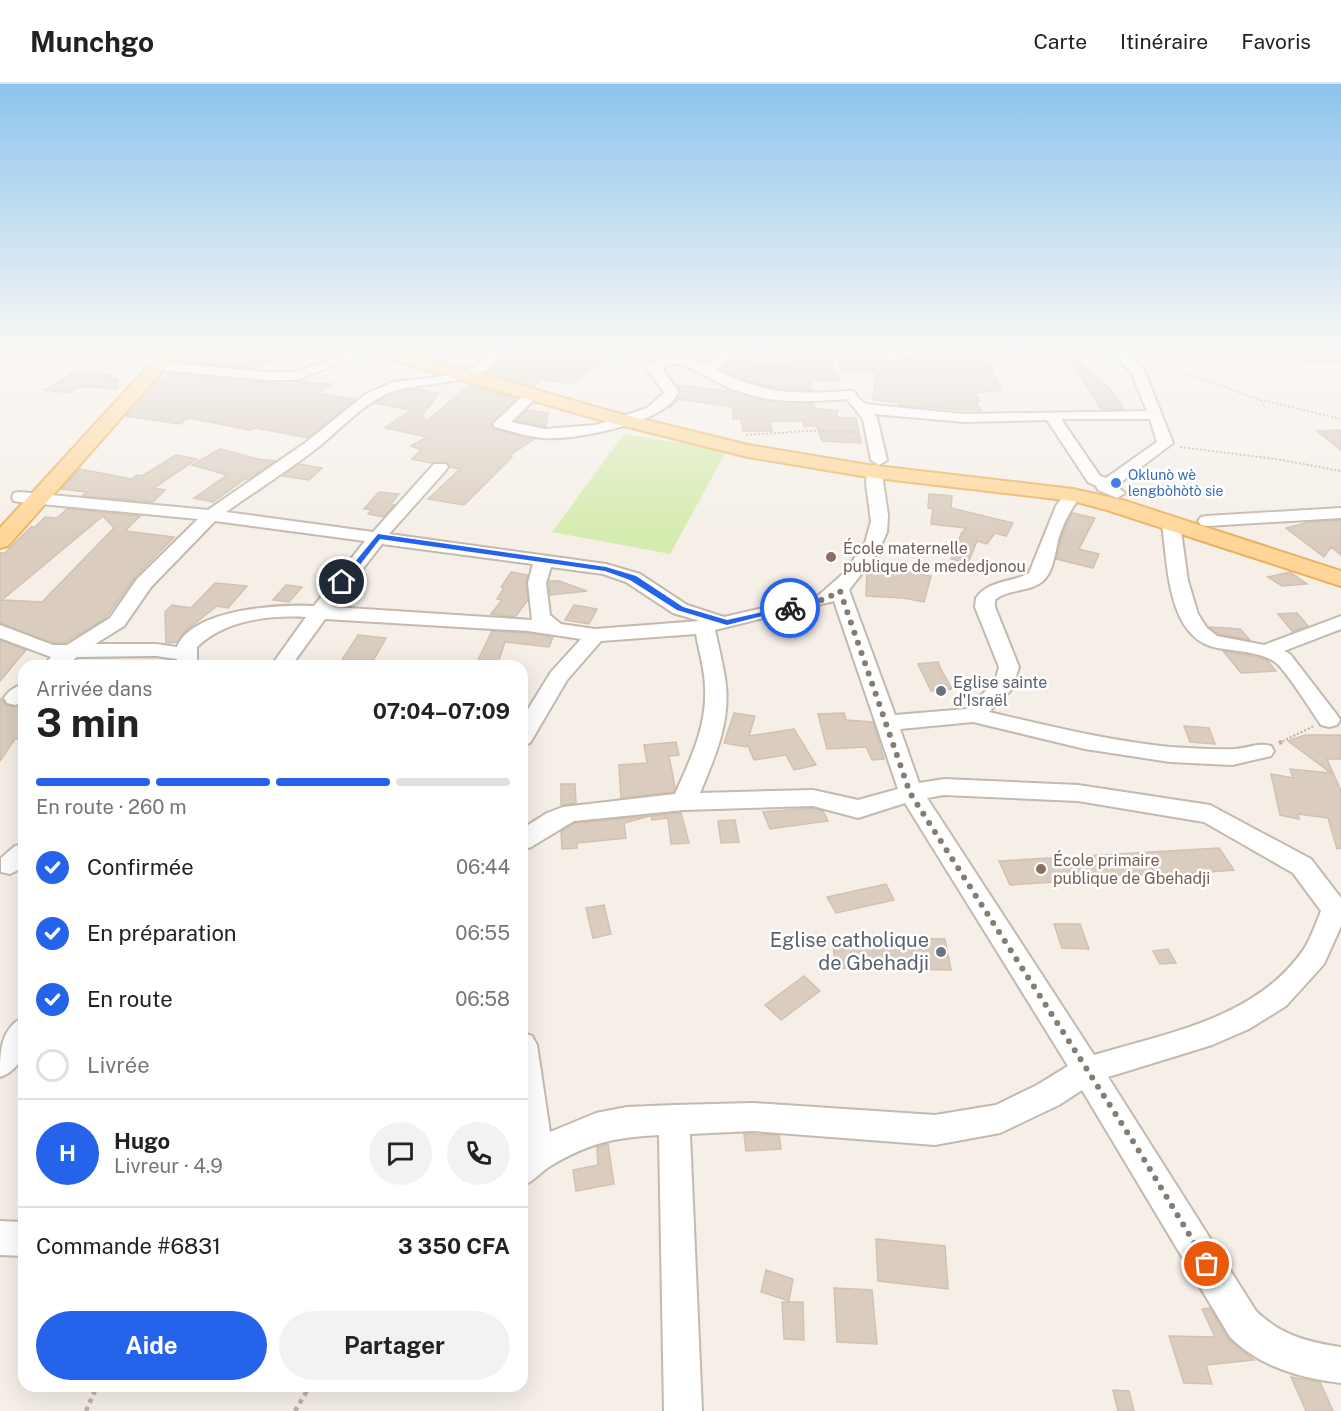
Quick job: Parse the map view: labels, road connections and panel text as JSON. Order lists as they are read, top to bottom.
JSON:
{
  "places": [
    "Oklunò wè lengbòhòtò sie",
    "École maternelle publique de mededjonou",
    "Eglise sainte d'Israël",
    "École primaire publique de Gbehadji",
    "Eglise catholique de Gbehadji"
  ],
  "page": {
    "header": "Munchgo",
    "nav": ["Carte", "Itinéraire", "Favoris"],
    "heading": ["3 min", "Arrivée dans", "07:04–07:09"],
    "panel": [
      "Hugo",
      "Livreur · 4.9",
      "Commande #6831",
      "3 350 CFA"
    ],
    "bar": "En route · 260 m",
    "list": [
      ["Confirmée", "06:44"],
      ["En préparation", "06:55"],
      ["En route", "06:58"],
      "Livrée"
    ],
    "round": "H",
    "buttons": ["Aide", "Partager"]
  }
}
